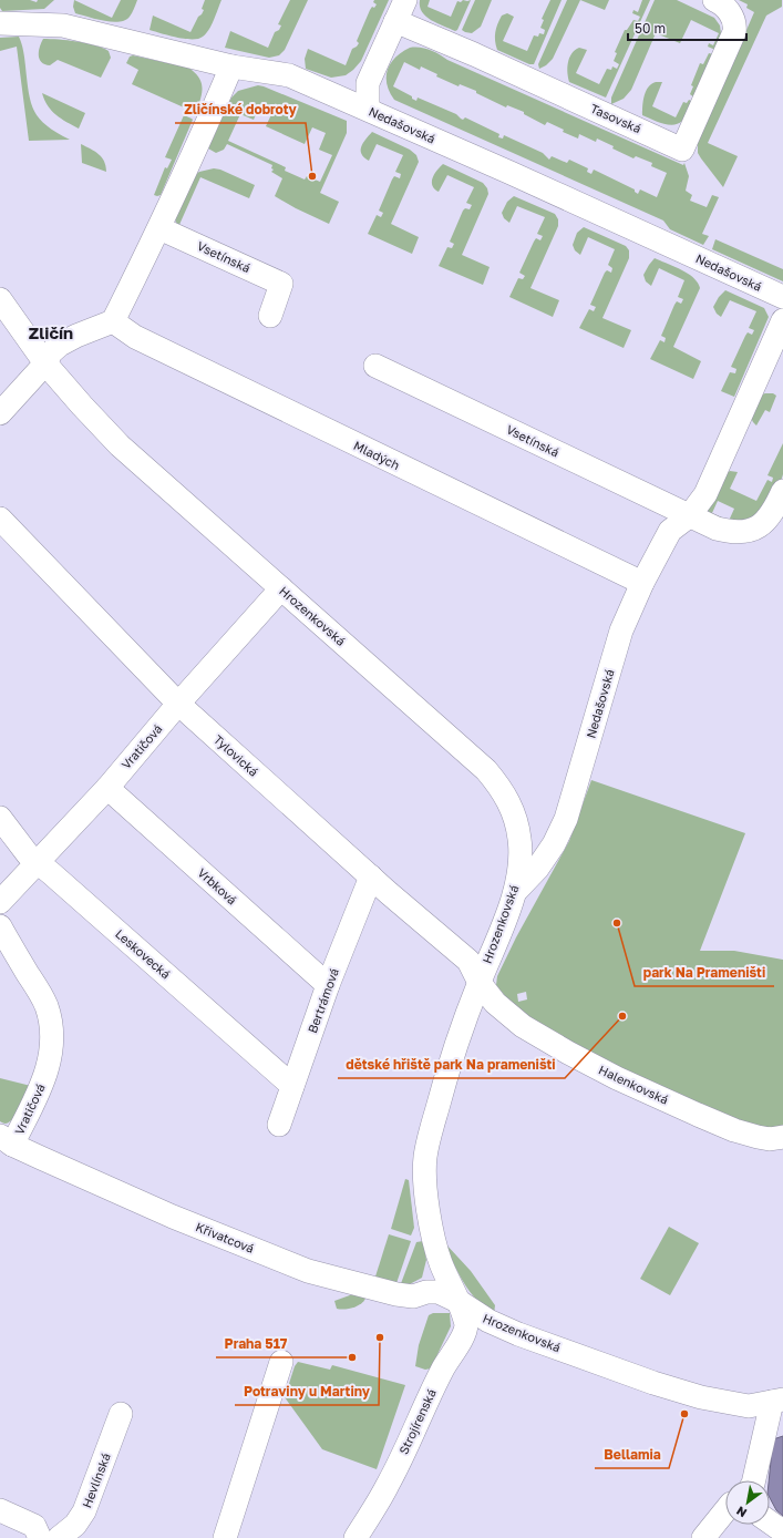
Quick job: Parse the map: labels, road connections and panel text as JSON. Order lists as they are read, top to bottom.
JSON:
{
  "streets": {
    "street": [
      "Tasovská",
      "Nedašovská",
      "Vsetínská",
      "Mladých",
      "Hrozenkovská",
      "Vratičová",
      "Tylovická",
      "Vrbková",
      "Leskovecká",
      "Bertrámová",
      "Halenkovská",
      "Křivatcová",
      "Strojírenská",
      "Hevlínská"
    ]
  },
  "crossings": [
    ["Tasovská", "Nedašovská"],
    ["Nedašovská", "Vsetínská"],
    ["Nedašovská", "Mladých"],
    ["Nedašovská", "Hrozenkovská"],
    ["Hrozenkovská", "Vratičová"],
    ["Hrozenkovská", "Tylovická"],
    ["Hrozenkovská", "Halenkovská"],
    ["Hrozenkovská", "Křivatcová"],
    ["Hrozenkovská", "Strojírenská"],
    ["Vratičová", "Tylovická"],
    ["Vratičová", "Vrbková"],
    ["Vratičová", "Leskovecká"],
    ["Vratičová", "Křivatcová"],
    ["Tylovická", "Bertrámová"],
    ["Tylovická", "Halenkovská"],
    ["Vrbková", "Bertrámová"],
    ["Leskovecká", "Bertrámová"],
    ["Křivatcová", "Strojírenská"]
  ],
  "districts": ["Zličín"],
  "places": [
    "Zličínské dobroty",
    "park Na Prameništi",
    "dětské hřiště park Na prameništi",
    "Potraviny u Martiny",
    "Praha 517",
    "Bellamia"
  ],
  "scale_bar": "50 m",
  "north": "bottom left"
}
